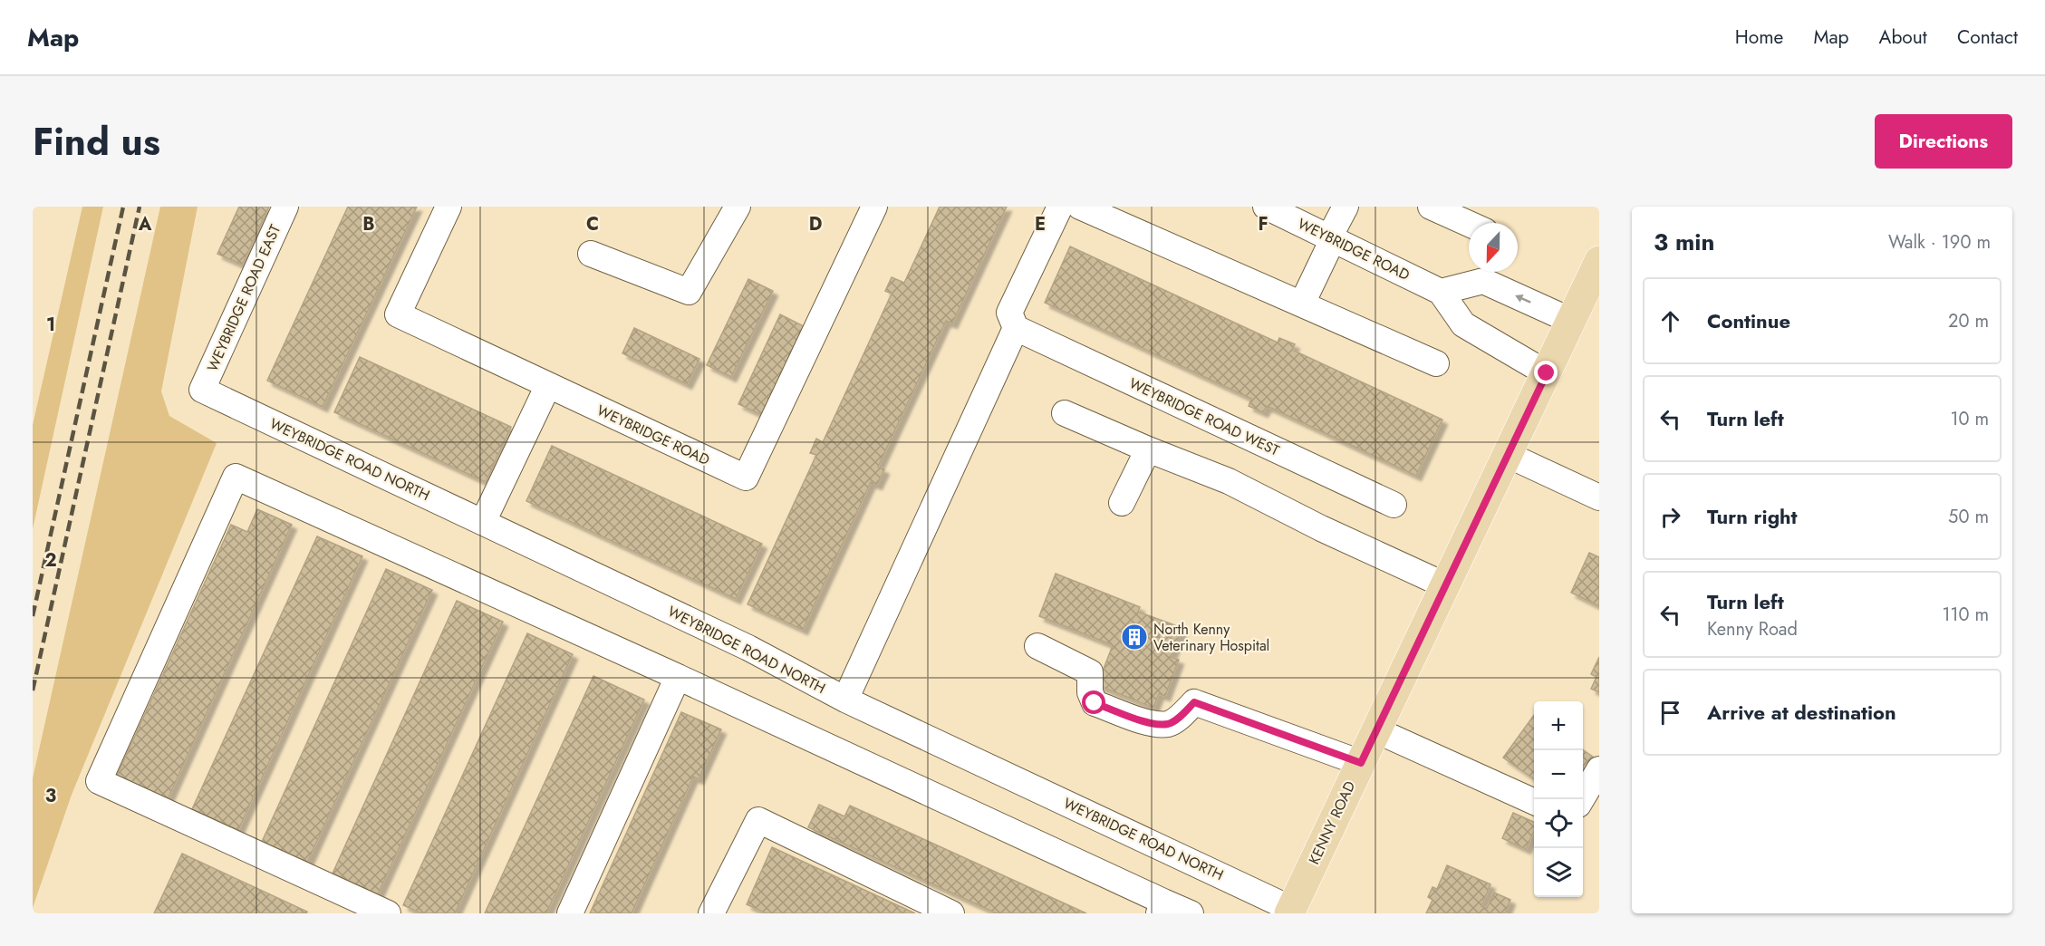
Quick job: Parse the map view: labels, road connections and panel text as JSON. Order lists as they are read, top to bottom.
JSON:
{
  "streets": {
    "main road": ["KENNY ROAD"],
    "street": [
      "WEYBRIDGE ROAD",
      "WEYBRIDGE ROAD EAST",
      "WEYBRIDGE ROAD WEST",
      "WEYBRIDGE ROAD NORTH"
    ]
  },
  "crossings": [
    ["WEYBRIDGE ROAD", "KENNY ROAD"],
    ["WEYBRIDGE ROAD EAST", "WEYBRIDGE ROAD NORTH"],
    ["WEYBRIDGE ROAD NORTH", "KENNY ROAD"]
  ],
  "places": {
    "building": ["North Kenny Veterinary Hospital"]
  },
  "north": "bottom",
  "page": {
    "header": "Map",
    "nav": [
      "Home",
      "Map",
      "About",
      "Contact"
    ],
    "title": "Find us",
    "buttons": "Directions",
    "heading": ["3 min", "Walk · 190 m"],
    "list": [
      ["Continue", "20 m"],
      ["Turn left", "10 m"],
      ["Turn right", "50 m"],
      ["Turn left", "Kenny Road", "110 m"],
      "Arrive at destination"
    ],
    "map_buttons": ["+", "−"]
  },
  "grid": {
    "columns": [
      "A",
      "B",
      "C",
      "D",
      "E",
      "F"
    ],
    "rows": ["1", "2", "3"]
  }
}
